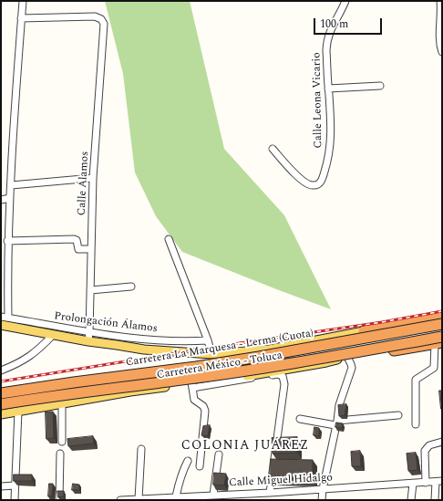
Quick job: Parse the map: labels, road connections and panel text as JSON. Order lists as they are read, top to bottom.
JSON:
{
  "streets": {
    "highway": ["Carretera La Marquesa - Lerma (Cuota)", "Carretera México - Toluca"],
    "street": [
      "Calle Leona Vicario",
      "Calle Álamos",
      "Prolongación Álamos",
      "Calle Miguel Hidalgo"
    ]
  },
  "crossings": [
    ["Calle Álamos", "Prolongación Álamos"],
    ["Calle Álamos", "Carretera México - Toluca"]
  ],
  "districts": ["COLONIA JUÁREZ"],
  "scale_bar": "100 m"
}
